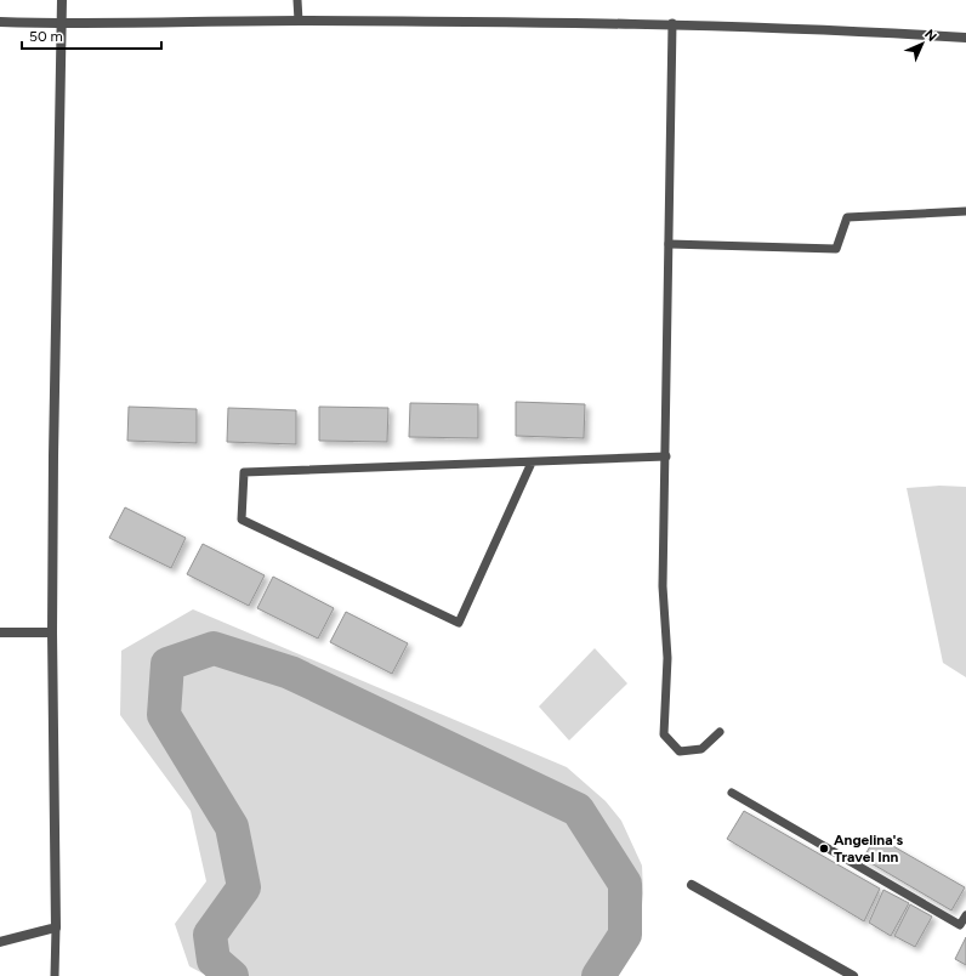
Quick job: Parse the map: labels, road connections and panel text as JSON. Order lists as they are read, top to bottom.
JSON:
{
  "places": ["Angelina's Travel Inn"],
  "scale_bar": "50 m",
  "north": "top right"
}
